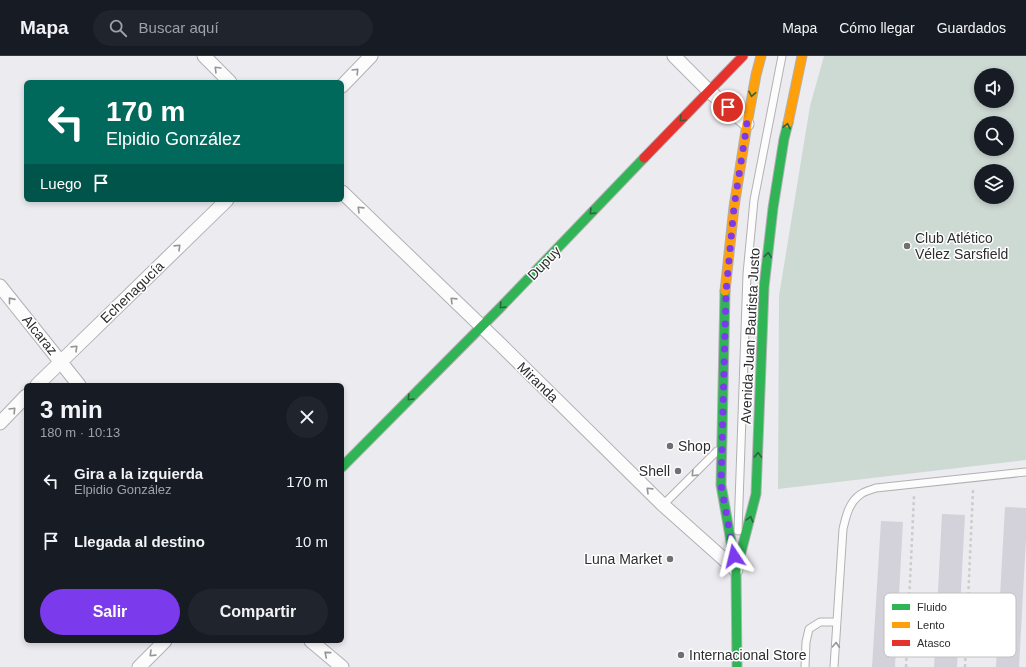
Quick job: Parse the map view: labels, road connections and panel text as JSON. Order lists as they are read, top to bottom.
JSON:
{
  "streets": {
    "main road": ["Dupuy", "Avenida Juan Bautista Justo"],
    "street": ["Echenagucía", "Alcaraz", "Miranda"]
  },
  "crossings": [
    ["Dupuy", "Miranda"],
    ["Echenagucía", "Alcaraz"],
    ["Avenida Juan Bautista Justo", "Miranda"]
  ],
  "one_way": [
    "Dupuy",
    "Echenagucía",
    "Alcaraz",
    "Miranda"
  ],
  "places": [
    "Club Atlético Vélez Sarsfield",
    "Shop",
    "Shell",
    "Luna Market",
    "Internacional Store"
  ],
  "legend": ["Fluido", "Lento", "Atasco"],
  "page": {
    "header": "Mapa",
    "search": "Buscar aquí",
    "nav": ["Mapa", "Cómo llegar", "Guardados"],
    "turn": ["170 m", "Elpidio González"],
    "then": "Luego",
    "heading": ["3 min", "180 m · 10:13"],
    "list": [
      {
        "name": "Gira a la izquierda",
        "note": "Elpidio González",
        "value": "170 m"
      },
      {
        "name": "Llegada al destino",
        "value": "10 m"
      }
    ],
    "buttons": ["Salir", "Compartir"]
  }
}
